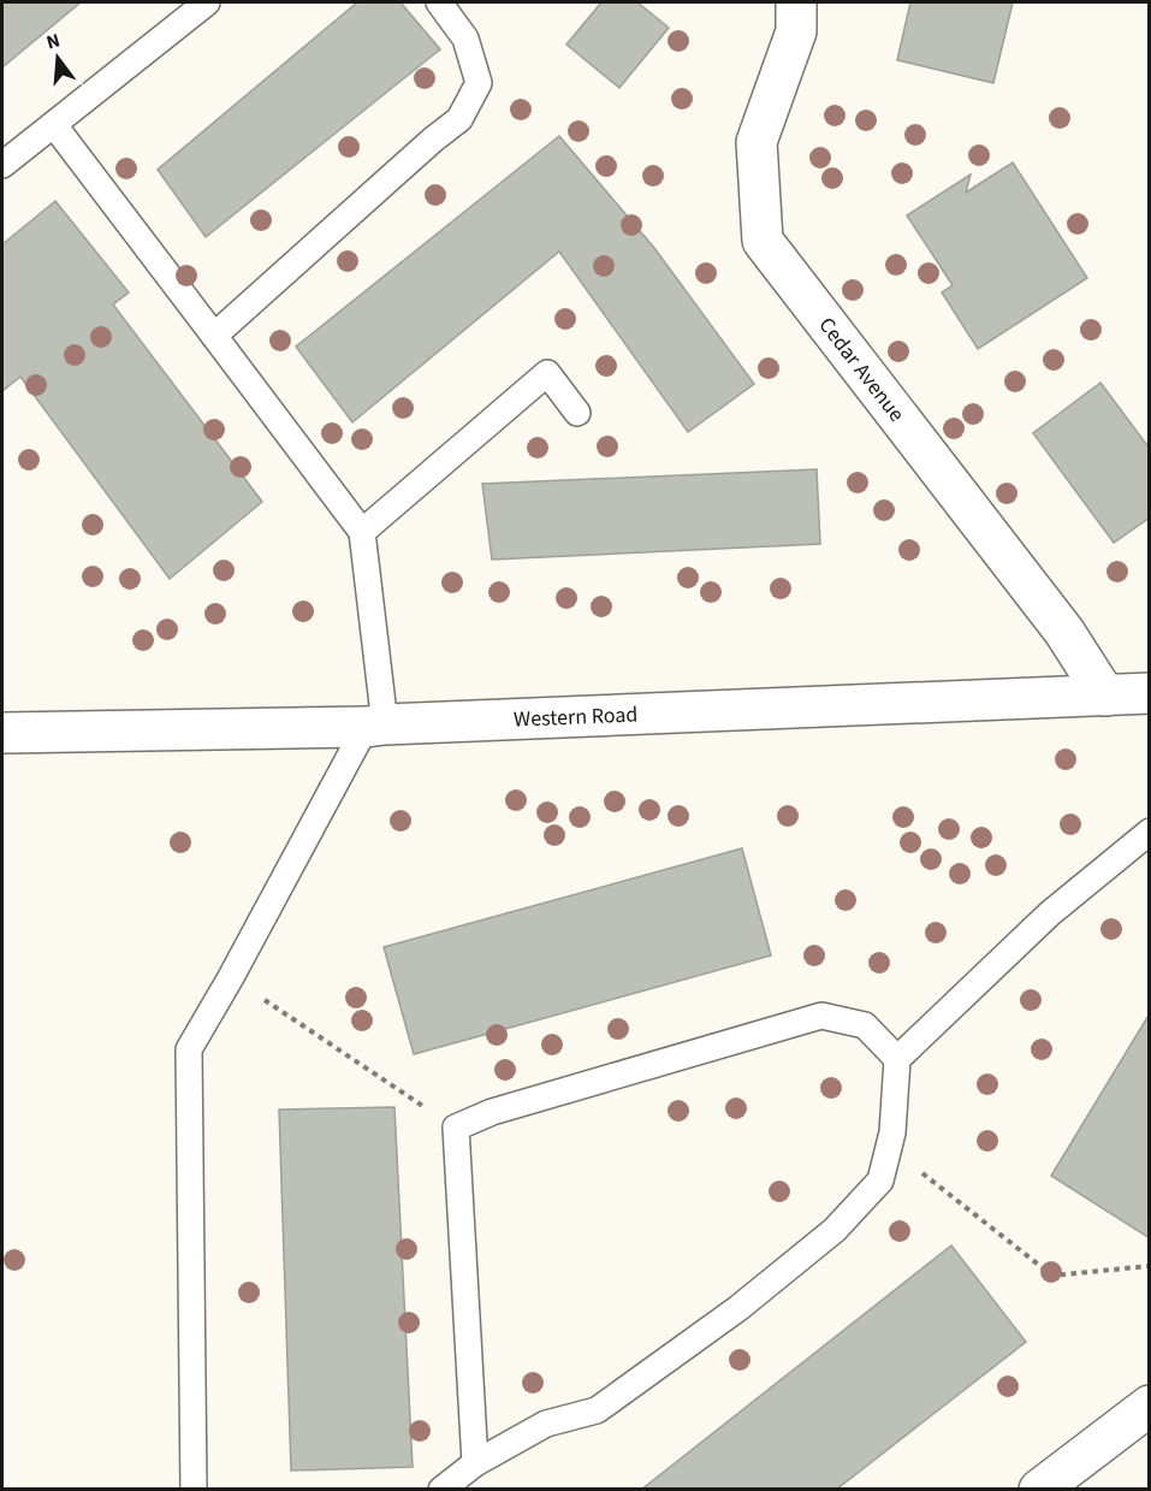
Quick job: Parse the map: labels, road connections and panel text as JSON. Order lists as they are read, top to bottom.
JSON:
{
  "streets": {
    "main road": ["Cedar Avenue", "Western Road"]
  },
  "crossings": [
    ["Cedar Avenue", "Western Road"]
  ],
  "north": "top"
}
